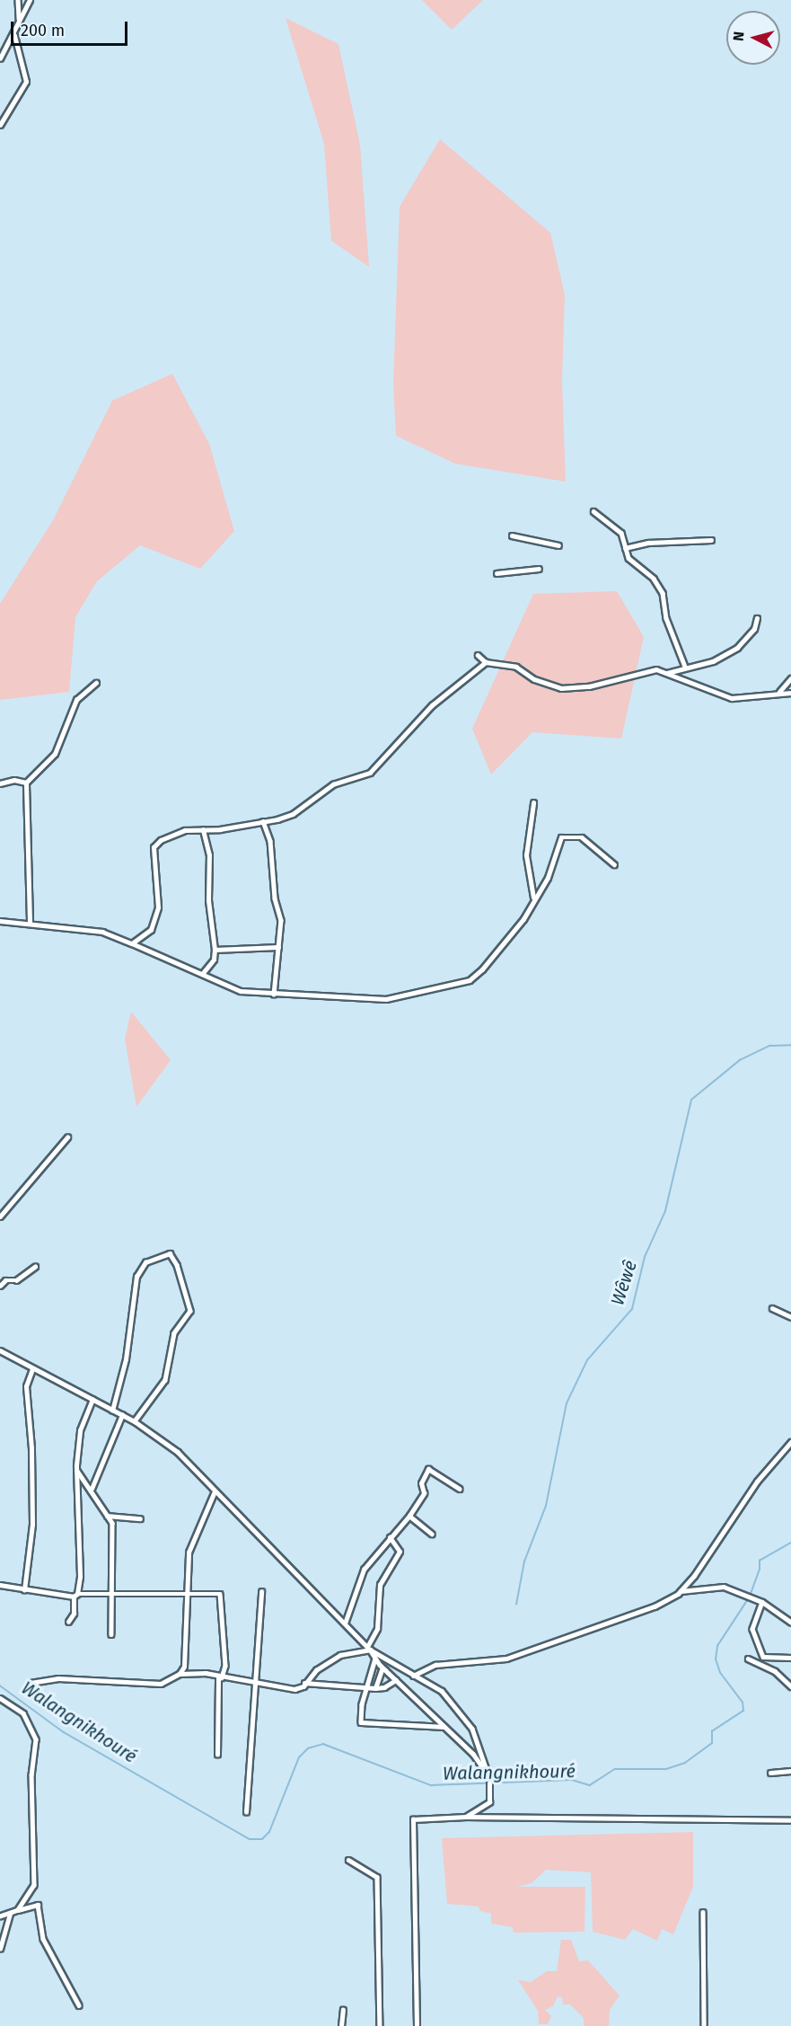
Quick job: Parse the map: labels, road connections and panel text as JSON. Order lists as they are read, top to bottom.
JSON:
{
  "water": ["Wêwê", "Walangnikhouré"],
  "scale_bar": "200 m",
  "north": "left"
}
